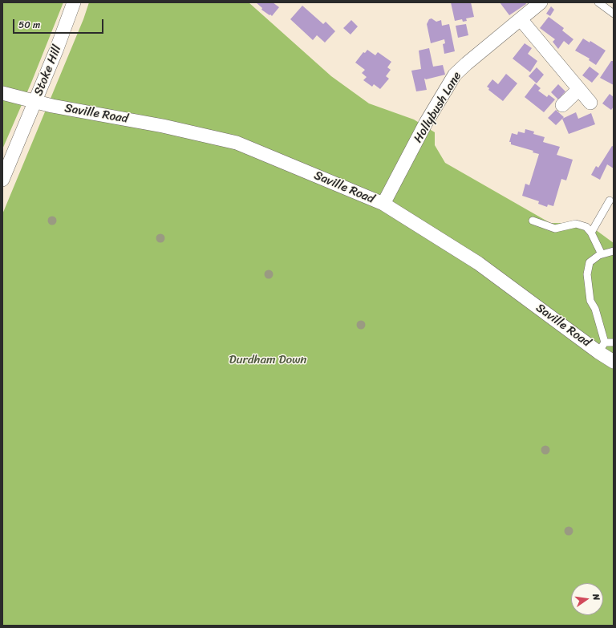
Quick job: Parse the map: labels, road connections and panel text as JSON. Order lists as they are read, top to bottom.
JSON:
{
  "streets": {
    "street": ["Stoke Hill", "Hollybush Lane", "Saville Road"]
  },
  "crossings": [
    ["Stoke Hill", "Saville Road"],
    ["Hollybush Lane", "Saville Road"]
  ],
  "parks": ["Durdham Down"],
  "scale_bar": "50 m",
  "north": "right"
}
